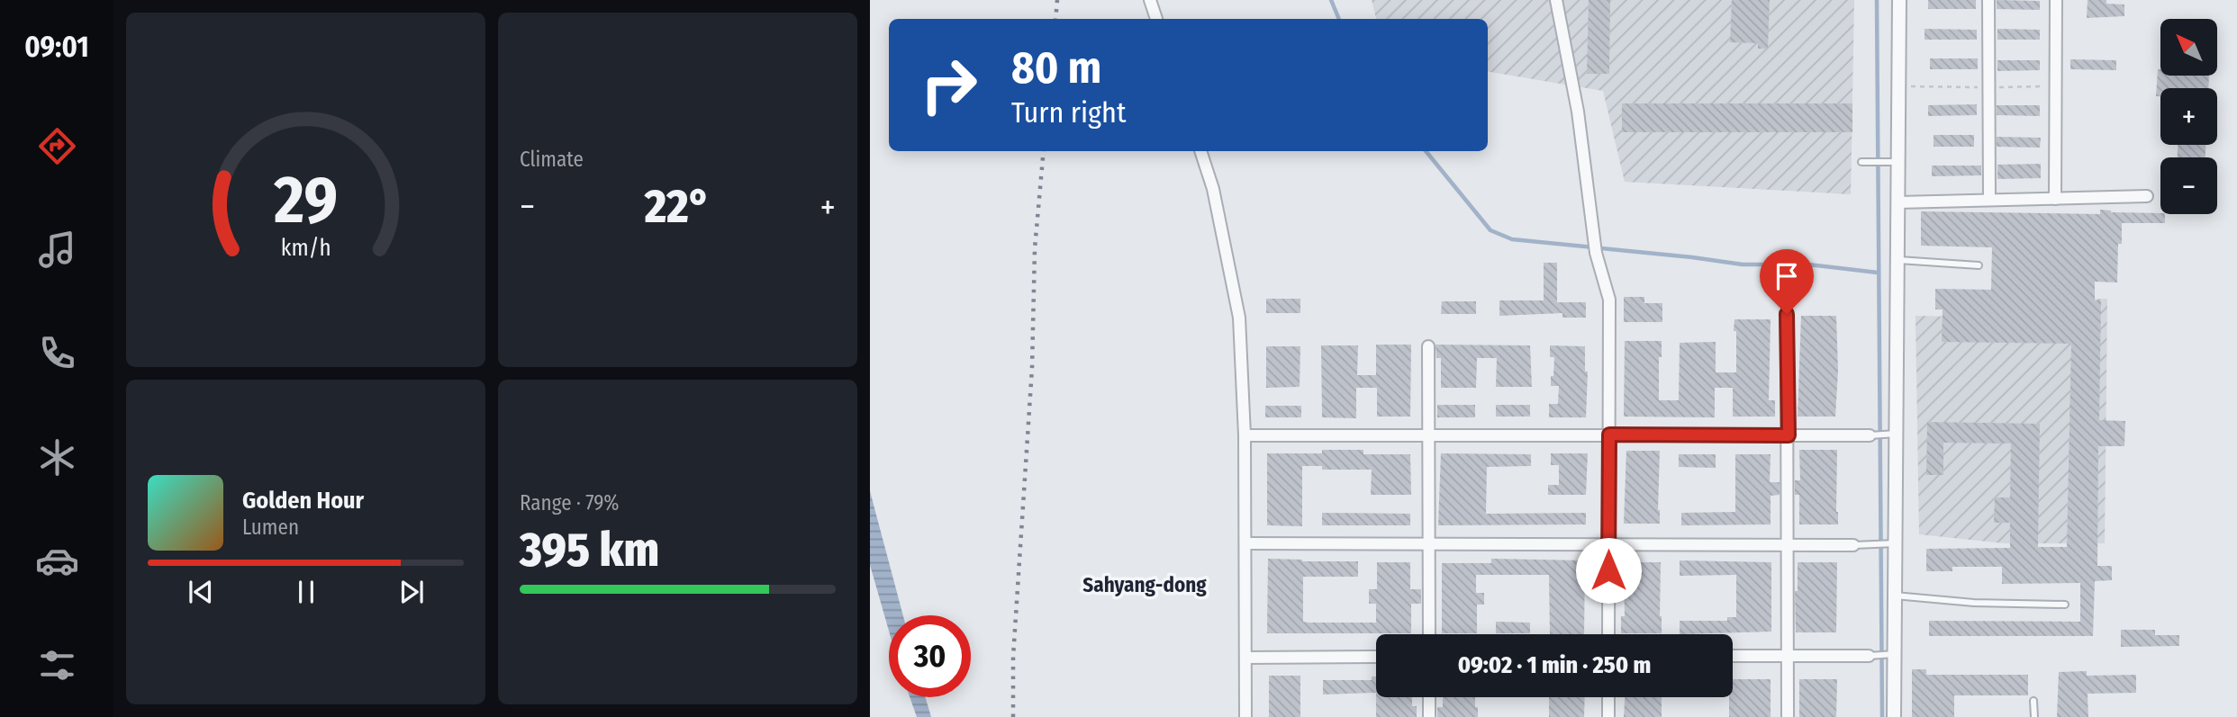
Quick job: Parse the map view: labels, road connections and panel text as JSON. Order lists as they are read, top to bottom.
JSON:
{
  "districts": ["Sahyang-dong"],
  "north": "top left",
  "page": {
    "tabs": "09:01",
    "tile": [
      "Climate",
      ["Range · 79%", "395 km"]
    ],
    "map_buttons": ["+", "−"],
    "turn": ["80 m", "Turn right"],
    "heat": ["−", "22°", "+"],
    "song": ["Golden Hour", "Lumen"],
    "limit": "30",
    "trip": "09:02 · 1 min · 250 m",
    "gauge": ["29", "km/h"]
  }
}
